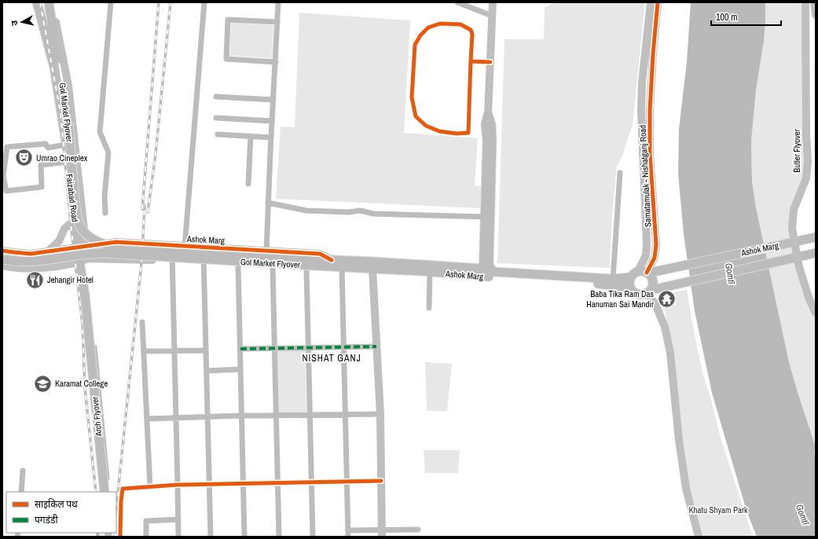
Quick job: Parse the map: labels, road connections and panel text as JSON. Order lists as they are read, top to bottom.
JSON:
{
  "streets": {
    "main road": [
      "Gol Market Flyover",
      "Faizabad Road",
      "Ashok Marg",
      "Arch Flyover"
    ],
    "street": ["Butler Flyover", "Samatamulak - Nishatganj Road"]
  },
  "crossings": [
    ["Gol Market Flyover", "Faizabad Road"],
    ["Gol Market Flyover", "Ashok Marg"],
    ["Samatamulak - Nishatganj Road", "Ashok Marg"],
    ["Faizabad Road", "Ashok Marg"],
    ["Faizabad Road", "Arch Flyover"]
  ],
  "districts": ["NISHAT GANJ"],
  "water": ["Gomtī"],
  "parks": ["Khatu Shyam Park"],
  "places": {
    "theatre": ["Umrao Cineplex"],
    "restaurant": ["Jehangir Hotel"],
    "temple": ["Baba Tika Ram Das Hanuman Sai Mandir"],
    "school or university": ["Karamat College"]
  },
  "legend": ["साइकिल पथ", "पगडंडी"],
  "scale_bar": "100 m",
  "north": "left"
}
